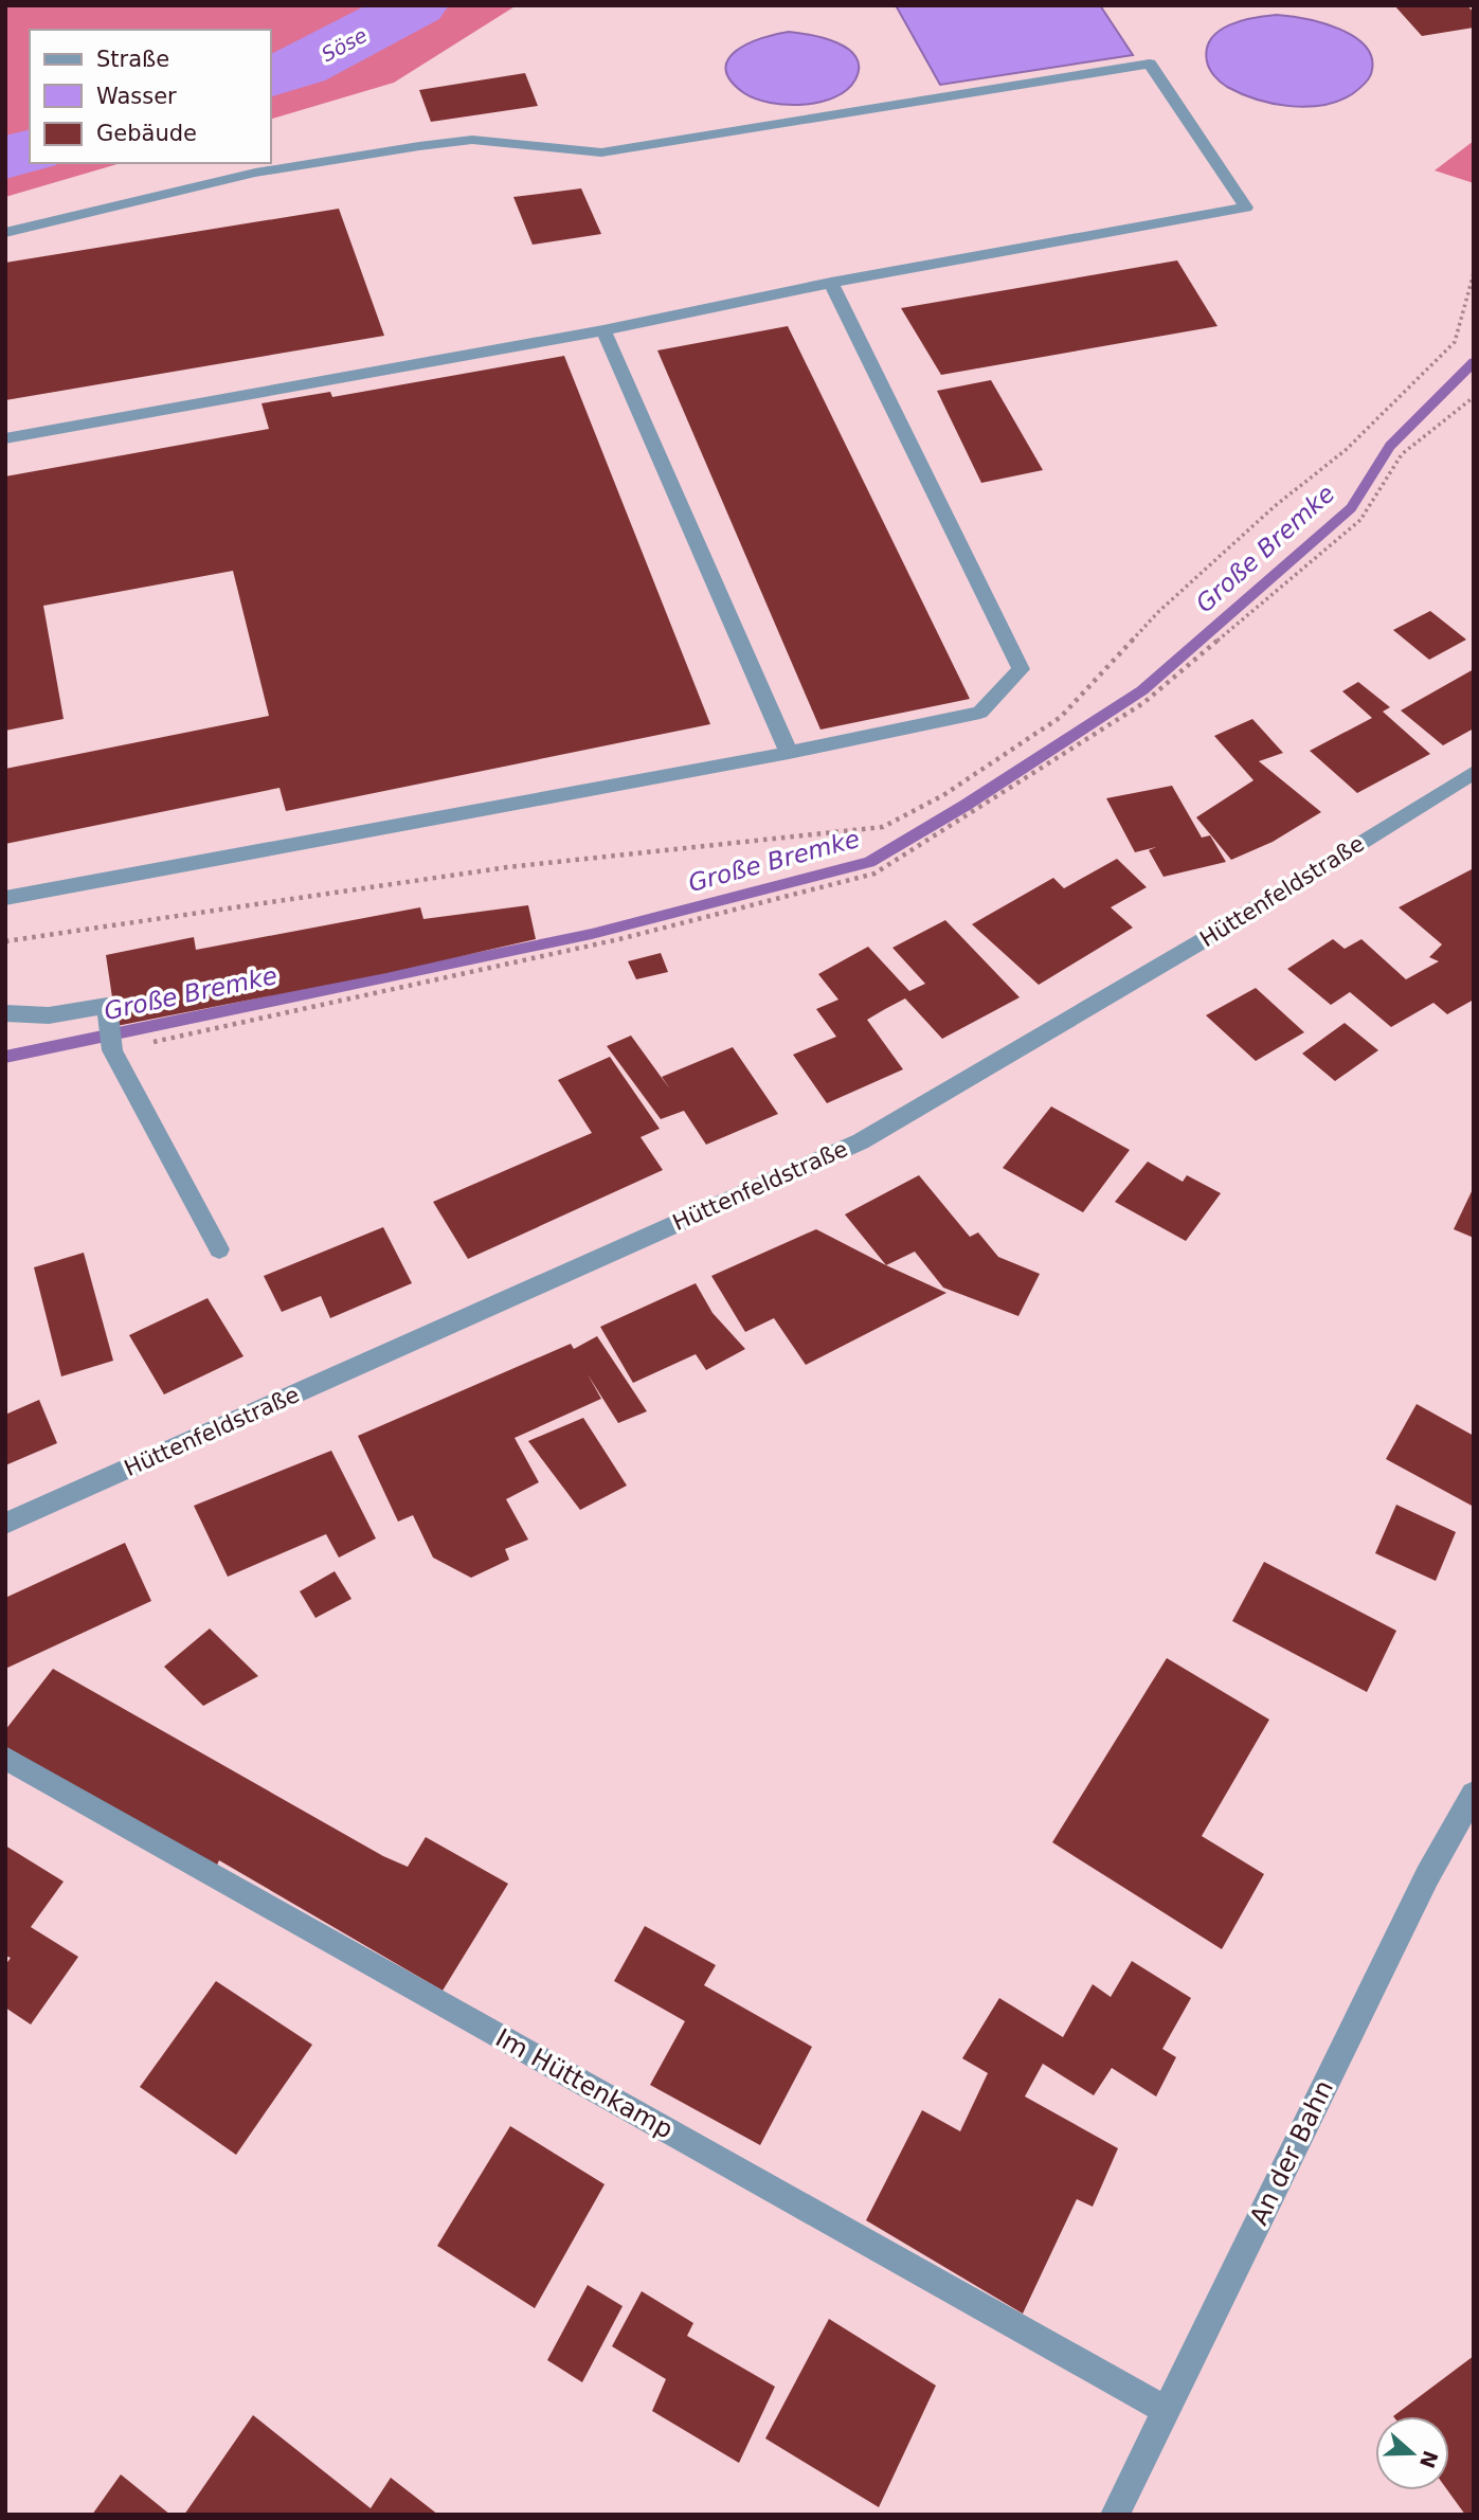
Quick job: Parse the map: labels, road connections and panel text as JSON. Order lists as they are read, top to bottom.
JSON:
{
  "streets": {
    "street": ["Hüttenfeldstraße", "Im Hüttenkamp", "An der Bahn"]
  },
  "crossings": [
    ["Im Hüttenkamp", "An der Bahn"]
  ],
  "water": ["Söse", "Große Bremke"],
  "legend": ["Straße", "Wasser", "Gebäude"],
  "north": "right"
}
